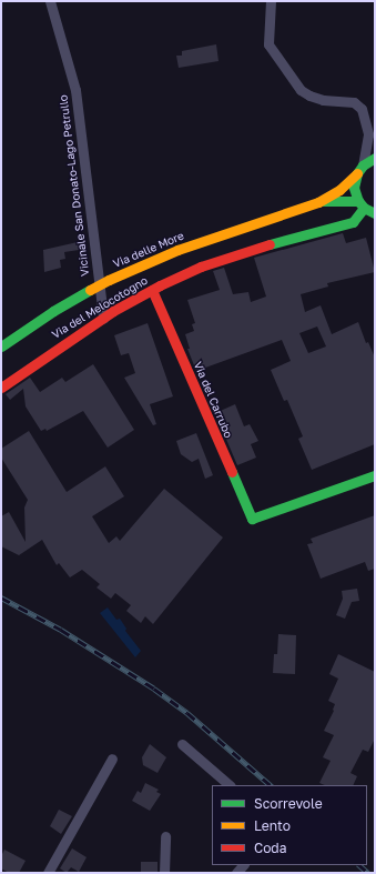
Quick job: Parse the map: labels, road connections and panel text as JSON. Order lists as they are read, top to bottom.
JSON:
{
  "streets": {
    "street": [
      "Vicinale San Donato-Lago Petrullo",
      "Via delle More",
      "Via del Melocotogno",
      "Via del Carrubo"
    ]
  },
  "crossings": [
    ["Vicinale San Donato-Lago Petrullo", "Via del Melocotogno"],
    ["Via del Melocotogno", "Via del Carrubo"]
  ],
  "legend": ["Scorrevole", "Lento", "Coda"]
}
